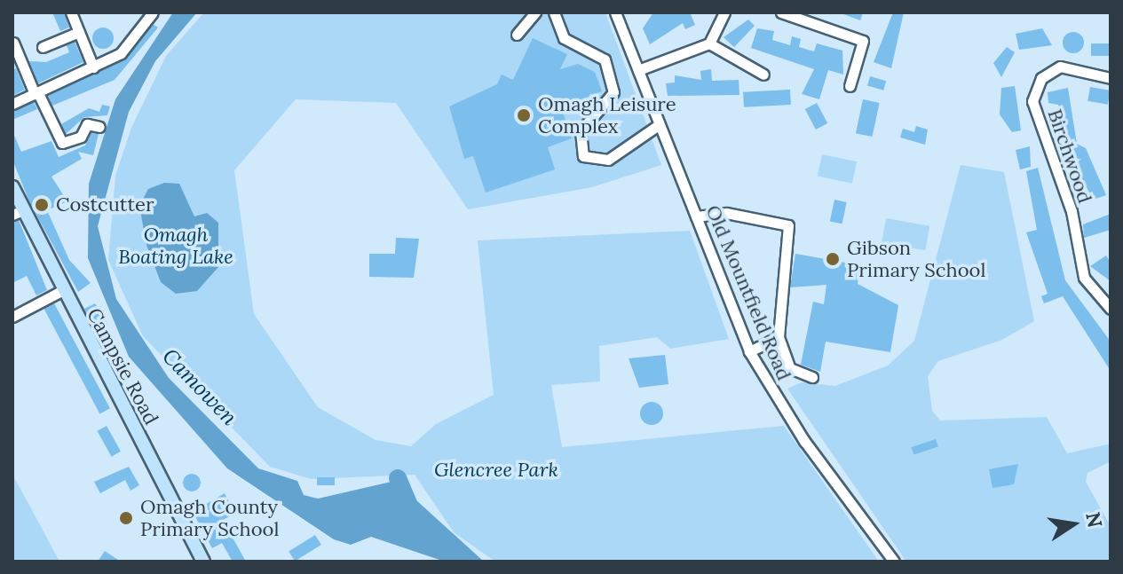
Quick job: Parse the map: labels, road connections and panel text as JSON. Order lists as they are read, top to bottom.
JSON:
{
  "streets": {
    "main road": ["Campsie Road"],
    "street": ["Birchwood", "Old Mountfield Road"]
  },
  "water": ["Camowen"],
  "parks": ["Omagh Boating Lake", "Glencree Park"],
  "places": [
    "Omagh Leisure Complex",
    "Costcutter",
    "Gibson Primary School",
    "Omagh County Primary School"
  ],
  "north": "right"
}
